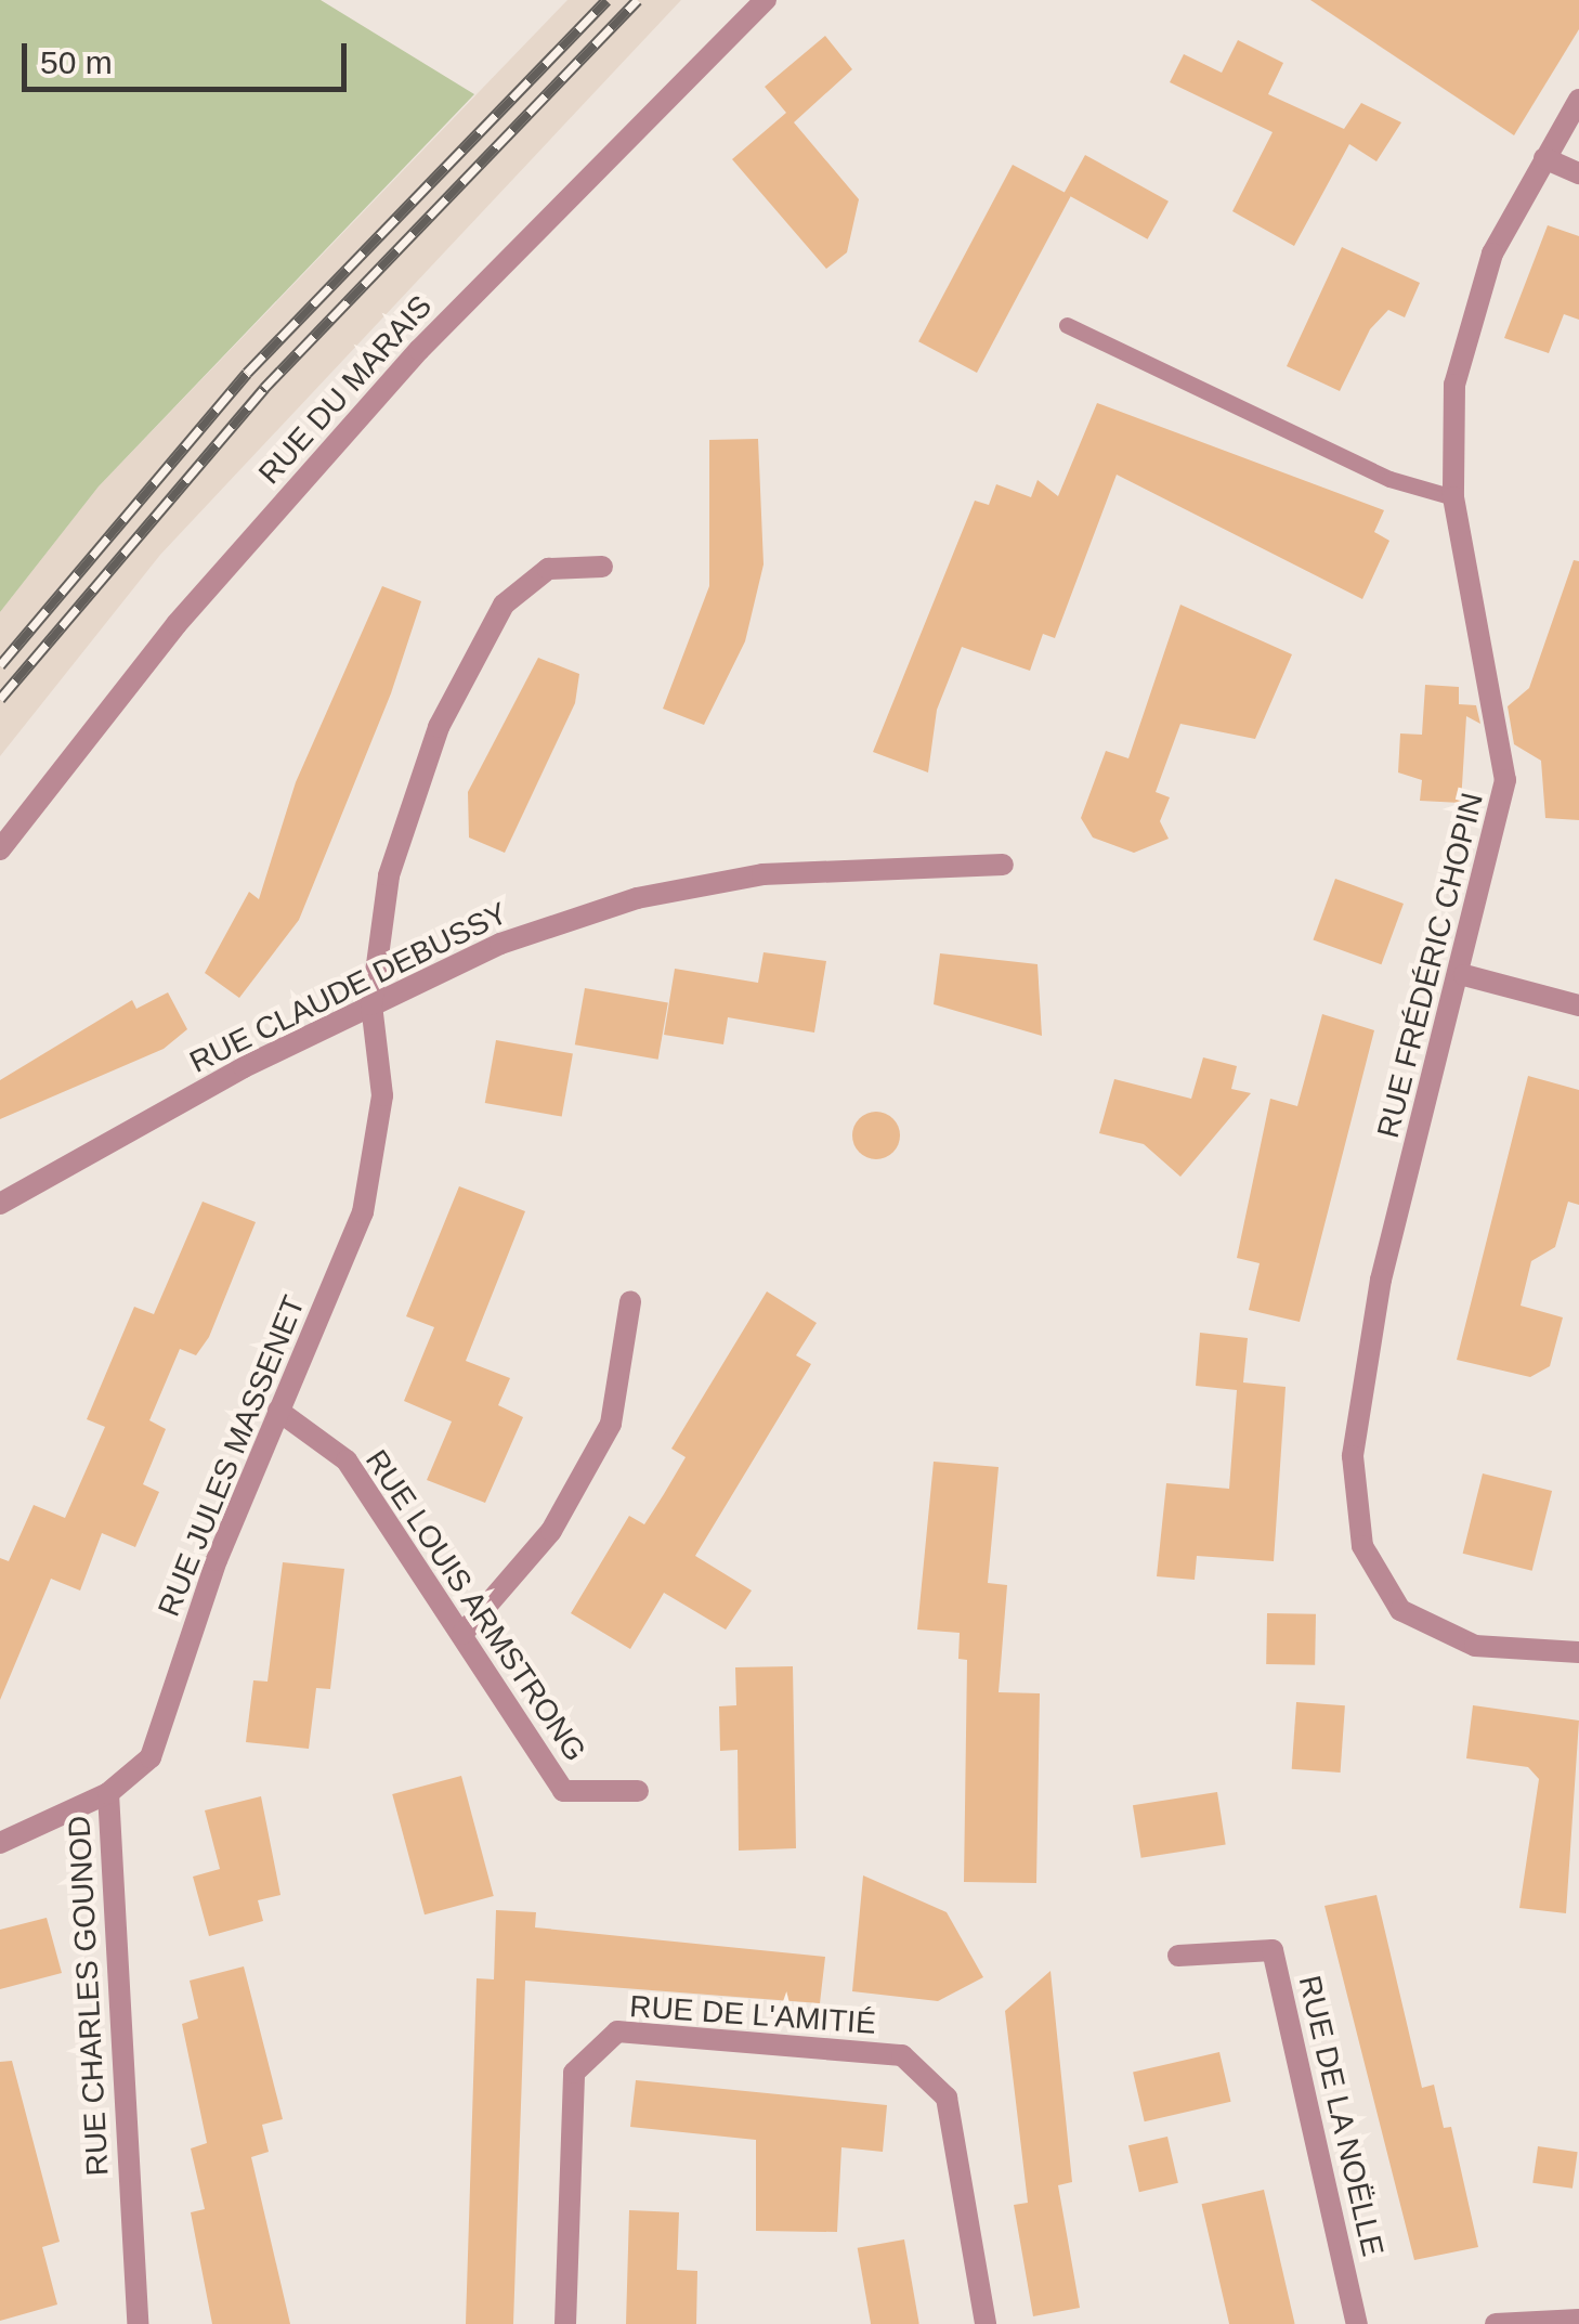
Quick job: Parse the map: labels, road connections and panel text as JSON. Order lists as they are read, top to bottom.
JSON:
{
  "streets": {
    "street": [
      "RUE DU MARAIS",
      "RUE FRÉDÉRIC CHOPIN",
      "RUE CLAUDE DEBUSSY",
      "RUE JULES MASSENET",
      "RUE LOUIS ARMSTRONG",
      "RUE CHARLES GOUNOD",
      "RUE DE L'AMITIÉ",
      "RUE DE LA NOËLLE"
    ]
  },
  "crossings": [
    ["RUE CLAUDE DEBUSSY", "RUE JULES MASSENET"],
    ["RUE JULES MASSENET", "RUE LOUIS ARMSTRONG"],
    ["RUE JULES MASSENET", "RUE CHARLES GOUNOD"]
  ],
  "scale_bar": "50 m"
}
